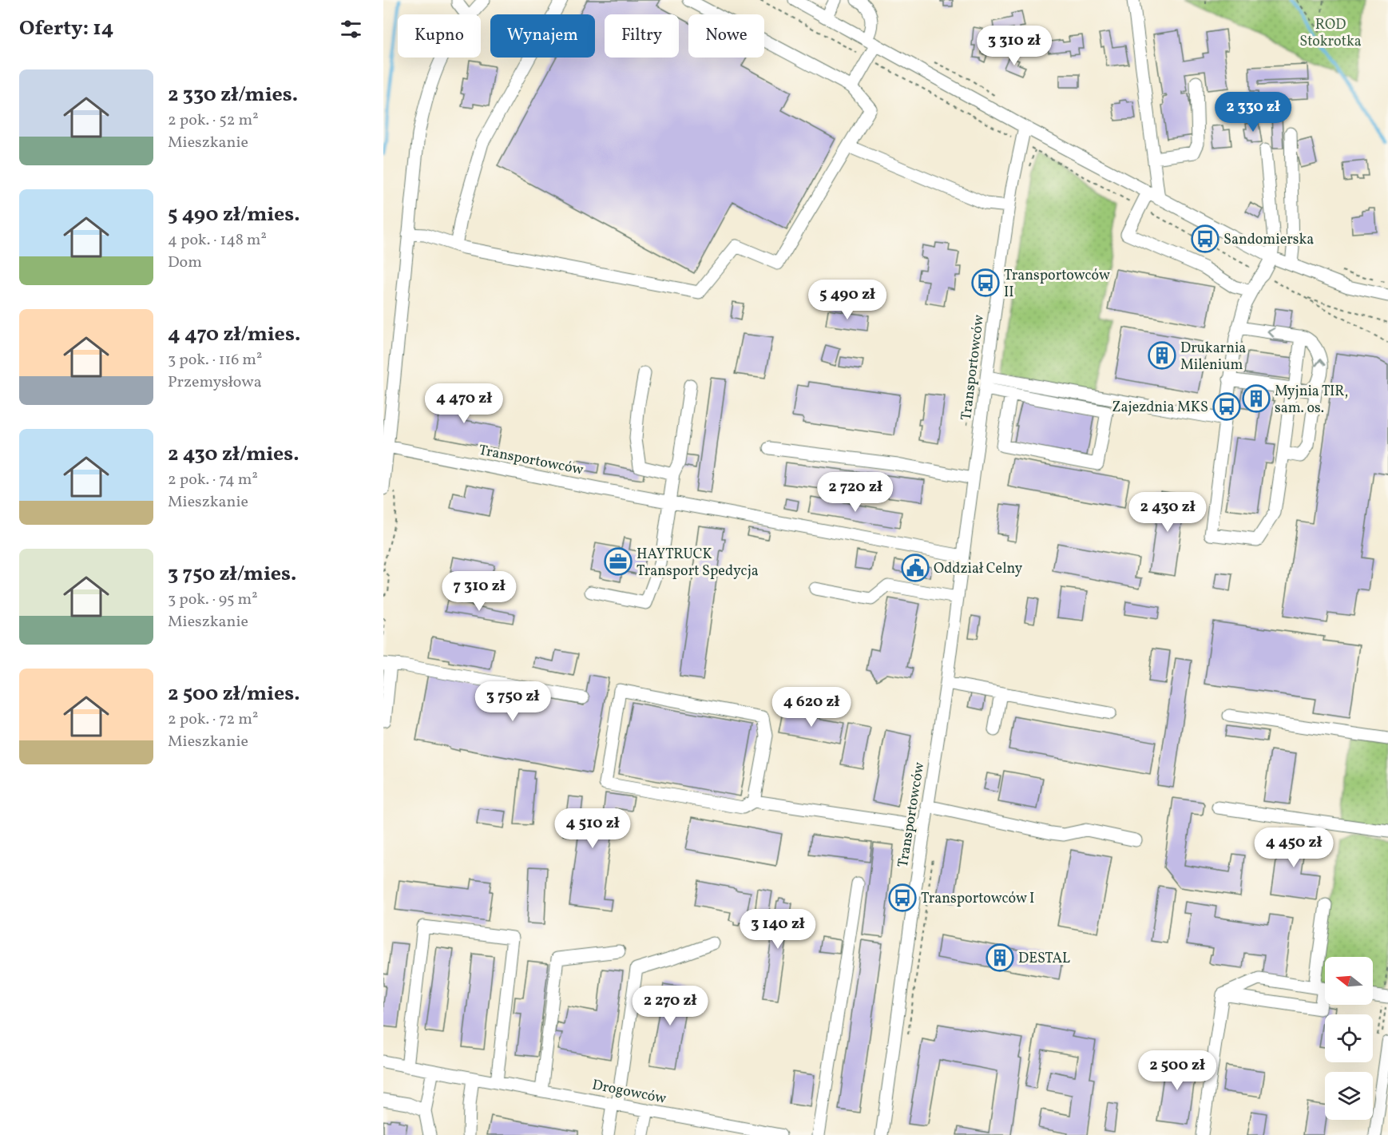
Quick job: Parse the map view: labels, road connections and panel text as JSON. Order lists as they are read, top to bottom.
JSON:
{
  "streets": {
    "street": ["Transportowców", "Drogowców"]
  },
  "parks": ["ROD Stokrotka"],
  "places": {
    "bus stop": [
      "Sandomierska",
      "Transportowców II",
      "Zajezdnia MKS",
      "Transportowców I"
    ],
    "building": ["Drukarnia Milenium", "Myjnia TIR, sam. os.", "DESTAL"],
    "office": ["HAYTRUCK Transport Spedycja"],
    "public building": ["Oddział Celny"]
  },
  "north": "left",
  "page": {
    "heading": "Oferty: 14",
    "chip": [
      "Kupno",
      "Wynajem",
      "Filtry",
      "Nowe"
    ],
    "price": [
      "3 310 zł",
      "2 330 zł",
      "5 490 zł",
      "4 470 zł",
      "2 720 zł",
      "2 430 zł",
      "7 310 zł",
      "3 750 zł",
      "4 620 zł",
      "4 510 zł",
      "4 450 zł",
      "3 140 zł",
      "2 270 zł",
      "2 500 zł"
    ],
    "list": [
      {
        "name": "2 330 zł/mies.",
        "note": "2 pok. · 52 m² · Mieszkanie"
      },
      {
        "name": "5 490 zł/mies.",
        "note": "4 pok. · 148 m² · Dom"
      },
      {
        "name": "4 470 zł/mies.",
        "note": "3 pok. · 116 m² · Przemysłowa"
      },
      {
        "name": "2 430 zł/mies.",
        "note": "2 pok. · 74 m² · Mieszkanie"
      },
      {
        "name": "3 750 zł/mies.",
        "note": "3 pok. · 95 m² · Mieszkanie"
      },
      {
        "name": "2 500 zł/mies.",
        "note": "2 pok. · 72 m² · Mieszkanie"
      }
    ]
  }
}
